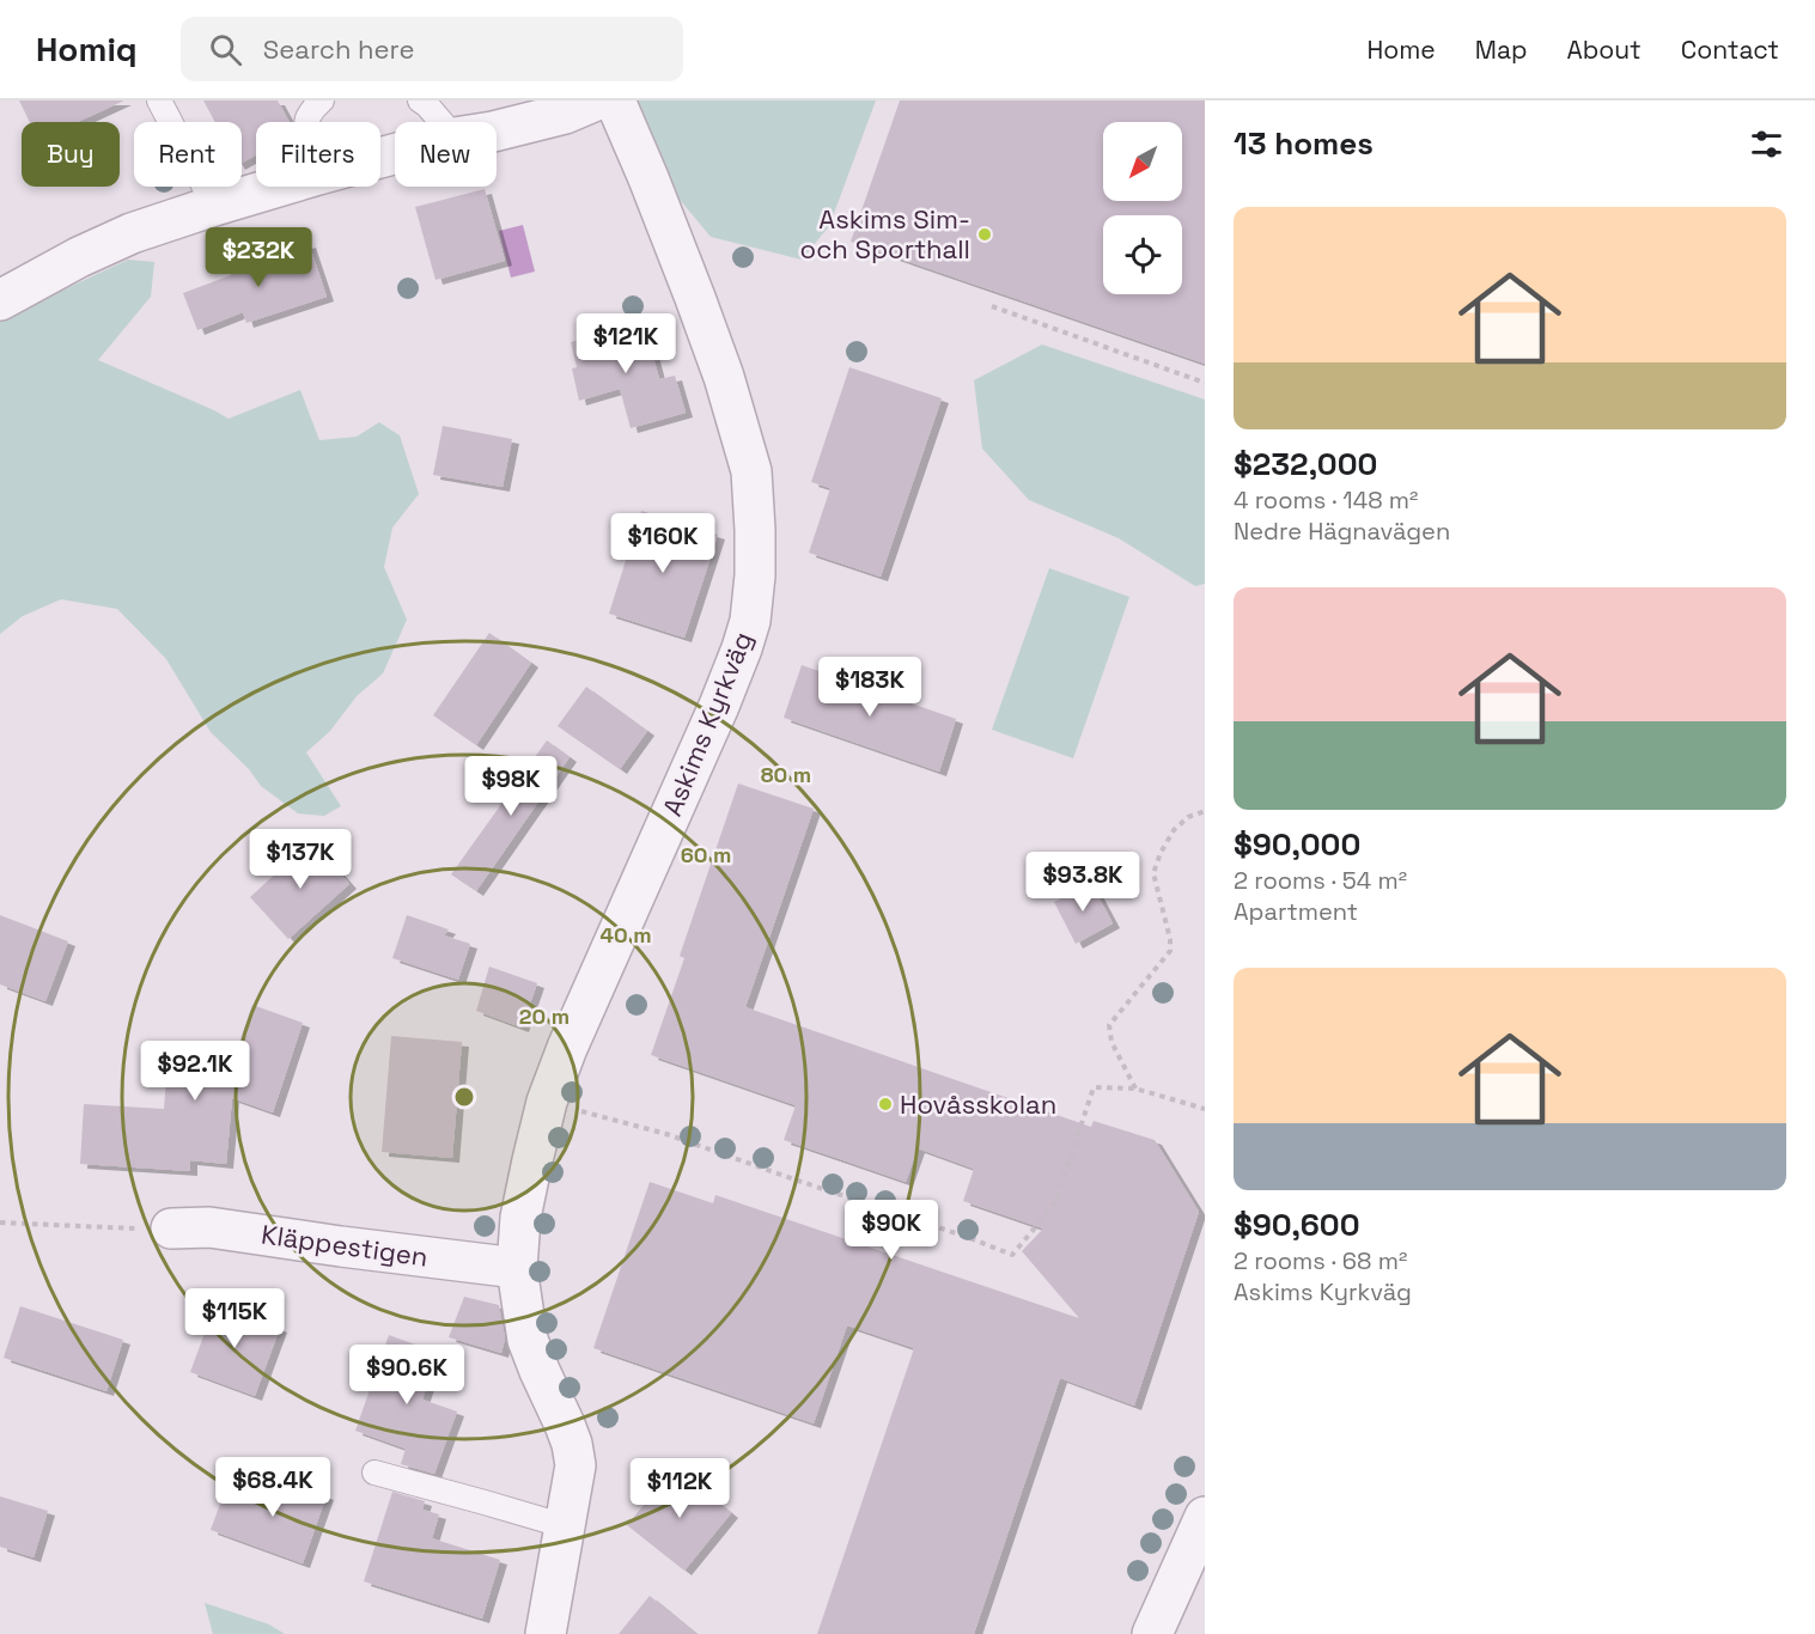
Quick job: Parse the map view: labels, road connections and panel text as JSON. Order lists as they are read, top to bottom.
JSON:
{
  "streets": {
    "street": ["Askims Kyrkväg", "Kläppestigen"]
  },
  "crossings": [
    ["Askims Kyrkväg", "Kläppestigen"]
  ],
  "places": ["Askims Sim- och Sporthall", "Hovåsskolan"],
  "north": "bottom left",
  "page": {
    "header": "Homiq",
    "search": "Search here",
    "nav": [
      "Home",
      "Map",
      "About",
      "Contact"
    ],
    "heading": "13 homes",
    "chip": [
      "Buy",
      "Rent",
      "Filters",
      "New"
    ],
    "list": [
      {
        "name": "$232,000",
        "note": "4 rooms · 148 m² · Nedre Hägnavägen"
      },
      {
        "name": "$90,000",
        "note": "2 rooms · 54 m² · Apartment"
      },
      {
        "name": "$90,600",
        "note": "2 rooms · 68 m² · Askims Kyrkväg"
      }
    ],
    "price": [
      "$232K",
      "$121K",
      "$160K",
      "$183K",
      "$98K",
      "$137K",
      "$93.8K",
      "$92.1K",
      "$90K",
      "$115K",
      "$90.6K",
      "$68.4K",
      "$112K"
    ]
  },
  "rings": [
    "80 m",
    "60 m",
    "40 m",
    "20 m"
  ]
}
